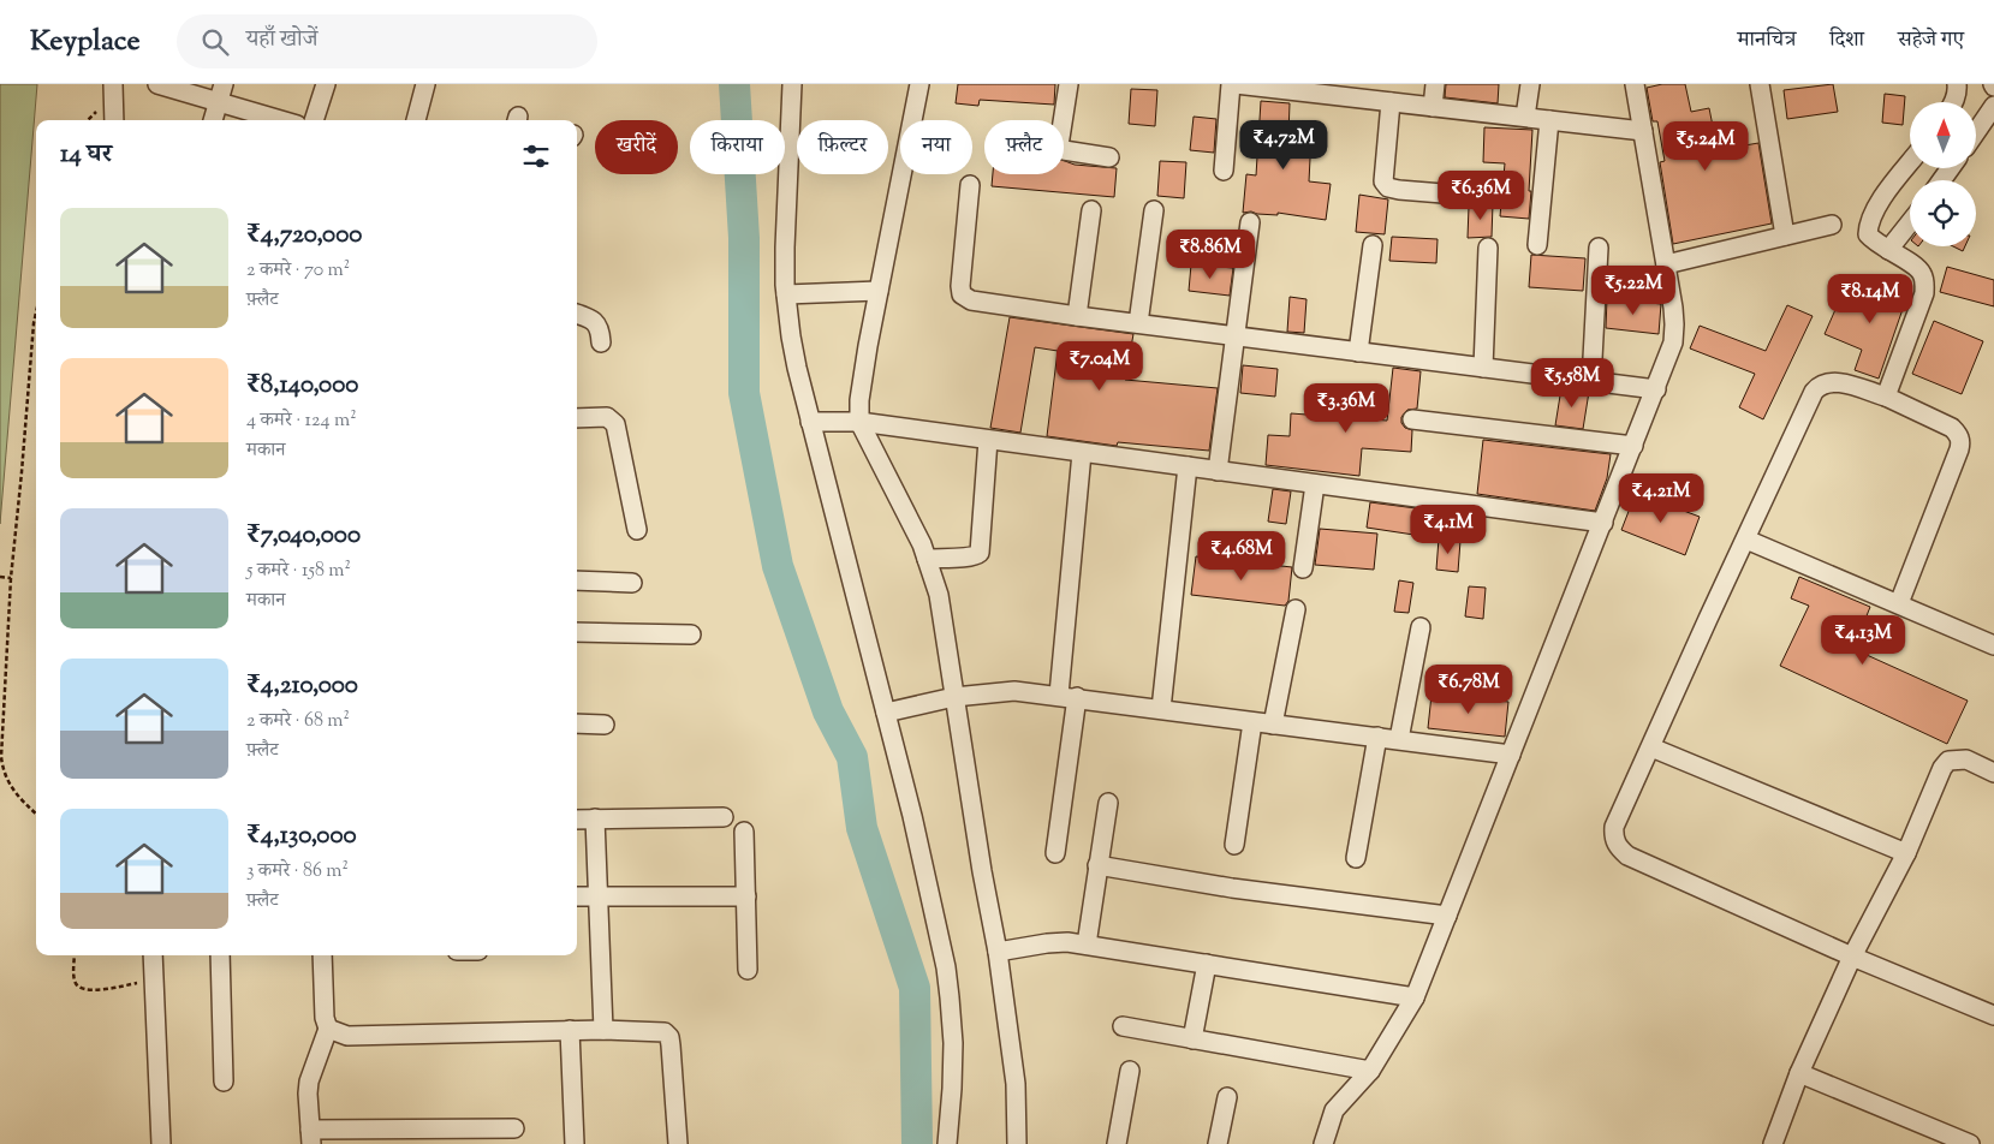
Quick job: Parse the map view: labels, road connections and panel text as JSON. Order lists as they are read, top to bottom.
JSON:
{
  "north": "top",
  "page": {
    "header": "Keyplace",
    "search": "यहाँ खोजें",
    "nav": ["मानचित्र", "दिशा", "सहेजे गए"],
    "price": [
      "₹4.72M",
      "₹5.24M",
      "₹6.36M",
      "₹8.86M",
      "₹5.22M",
      "₹8.14M",
      "₹7.04M",
      "₹5.58M",
      "₹3.36M",
      "₹4.21M",
      "₹4.1M",
      "₹4.68M",
      "₹4.13M",
      "₹6.78M"
    ],
    "chip": [
      "खरीदें",
      "किराया",
      "फ़िल्टर",
      "नया",
      "फ़्लैट"
    ],
    "heading": "14 घर",
    "list": [
      {
        "name": "₹4,720,000",
        "note": "2 कमरे · 70 m² · फ़्लैट"
      },
      {
        "name": "₹8,140,000",
        "note": "4 कमरे · 124 m² · मकान"
      },
      {
        "name": "₹7,040,000",
        "note": "5 कमरे · 158 m² · मकान"
      },
      {
        "name": "₹4,210,000",
        "note": "2 कमरे · 68 m² · फ़्लैट"
      },
      {
        "name": "₹4,130,000",
        "note": "3 कमरे · 86 m² · फ़्लैट"
      }
    ]
  }
}
